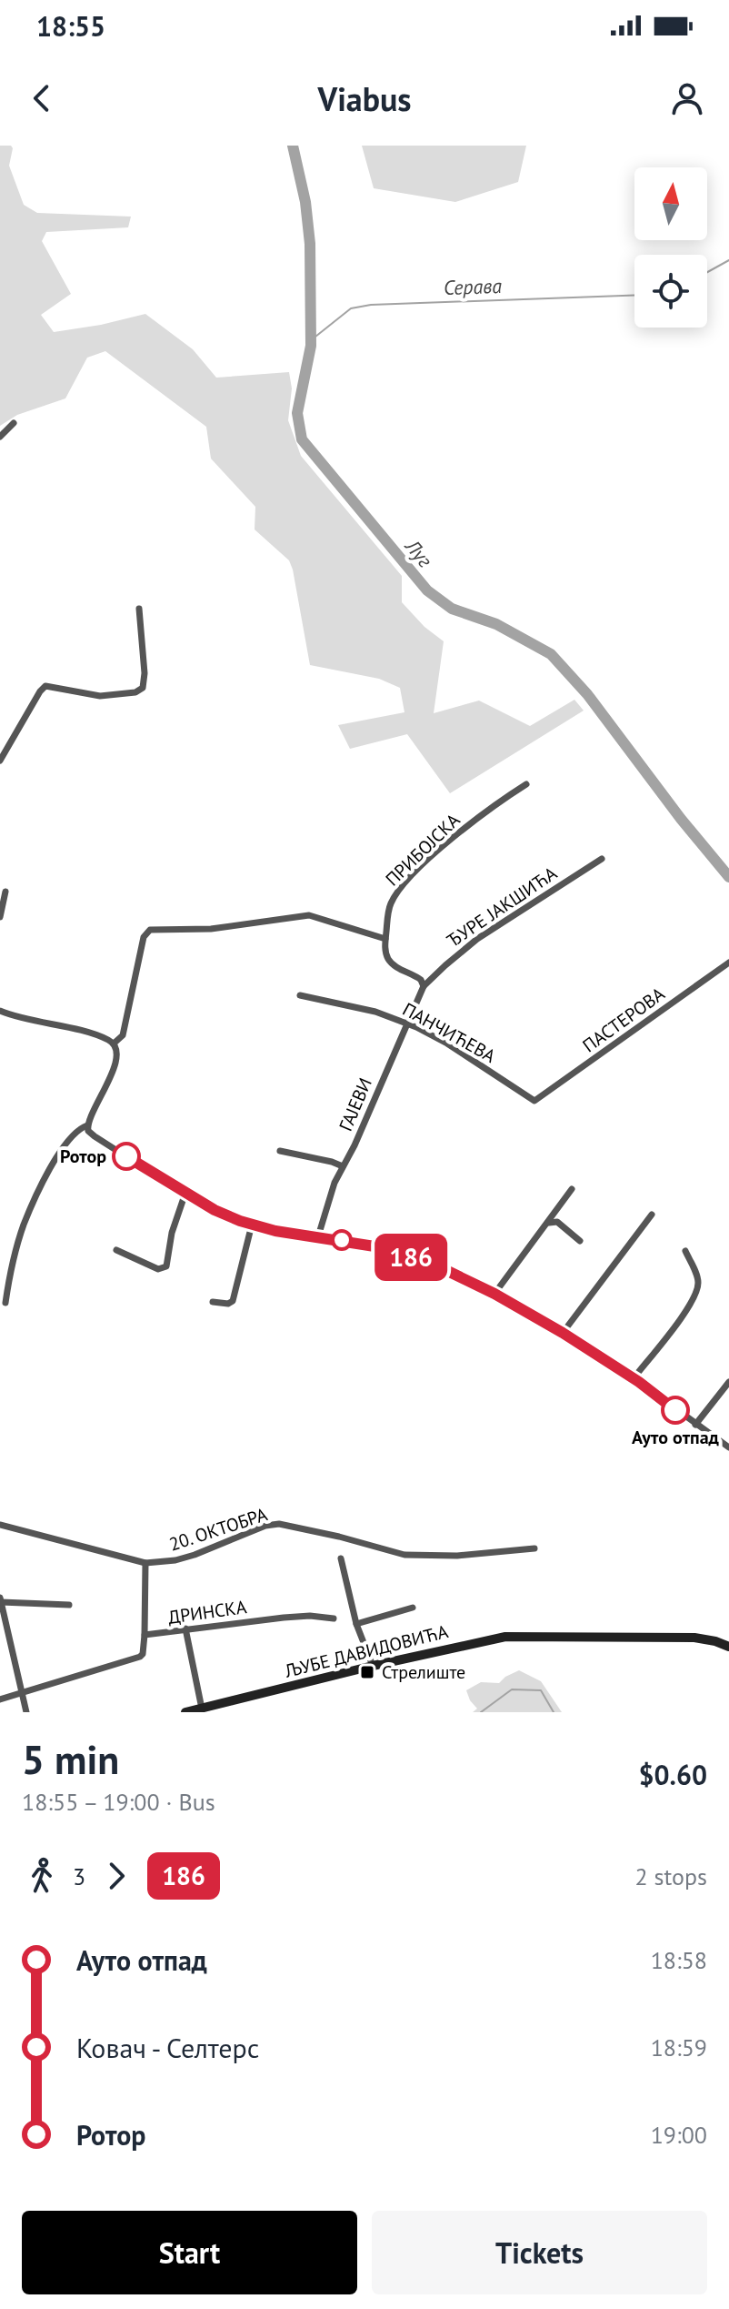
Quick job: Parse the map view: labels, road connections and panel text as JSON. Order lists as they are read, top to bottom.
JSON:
{
  "streets": {
    "main road": ["ЉУБЕ ДАВИДОВИЋА"],
    "street": [
      "ПРИБОЈСКА",
      "ЂУРЕ ЈАКШИЋА",
      "ПАСТЕРОВА",
      "ПАНЧИЋЕВА",
      "ГАЈЕВИ",
      "20. ОКТОБРА",
      "ДРИНСКА"
    ]
  },
  "crossings": [
    ["ЂУРЕ ЈАКШИЋА", "ГАЈЕВИ"],
    ["ПАСТЕРОВА", "ПАНЧИЋЕВА"],
    ["ПАНЧИЋЕВА", "ГАЈЕВИ"]
  ],
  "water": ["Серава", "Луг"],
  "places": {
    "other": ["Ротор", "Ауто отпад"],
    "transit": ["Стрелиште"]
  },
  "lines": ["bus line 186"],
  "north": "top",
  "page": {
    "status": "18:55",
    "header": "Viabus",
    "on_map": "186",
    "heading": ["5 min", "18:55 – 19:00 · Bus", "$0.60"],
    "legs": ["3", "186", "2 stops"],
    "list": [
      {
        "name": "Ауто отпад",
        "value": "18:58"
      },
      {
        "name": "Ковач - Селтерс",
        "value": "18:59"
      },
      {
        "name": "Ротор",
        "value": "19:00"
      }
    ],
    "buttons": ["Start", "Tickets"]
  }
}
